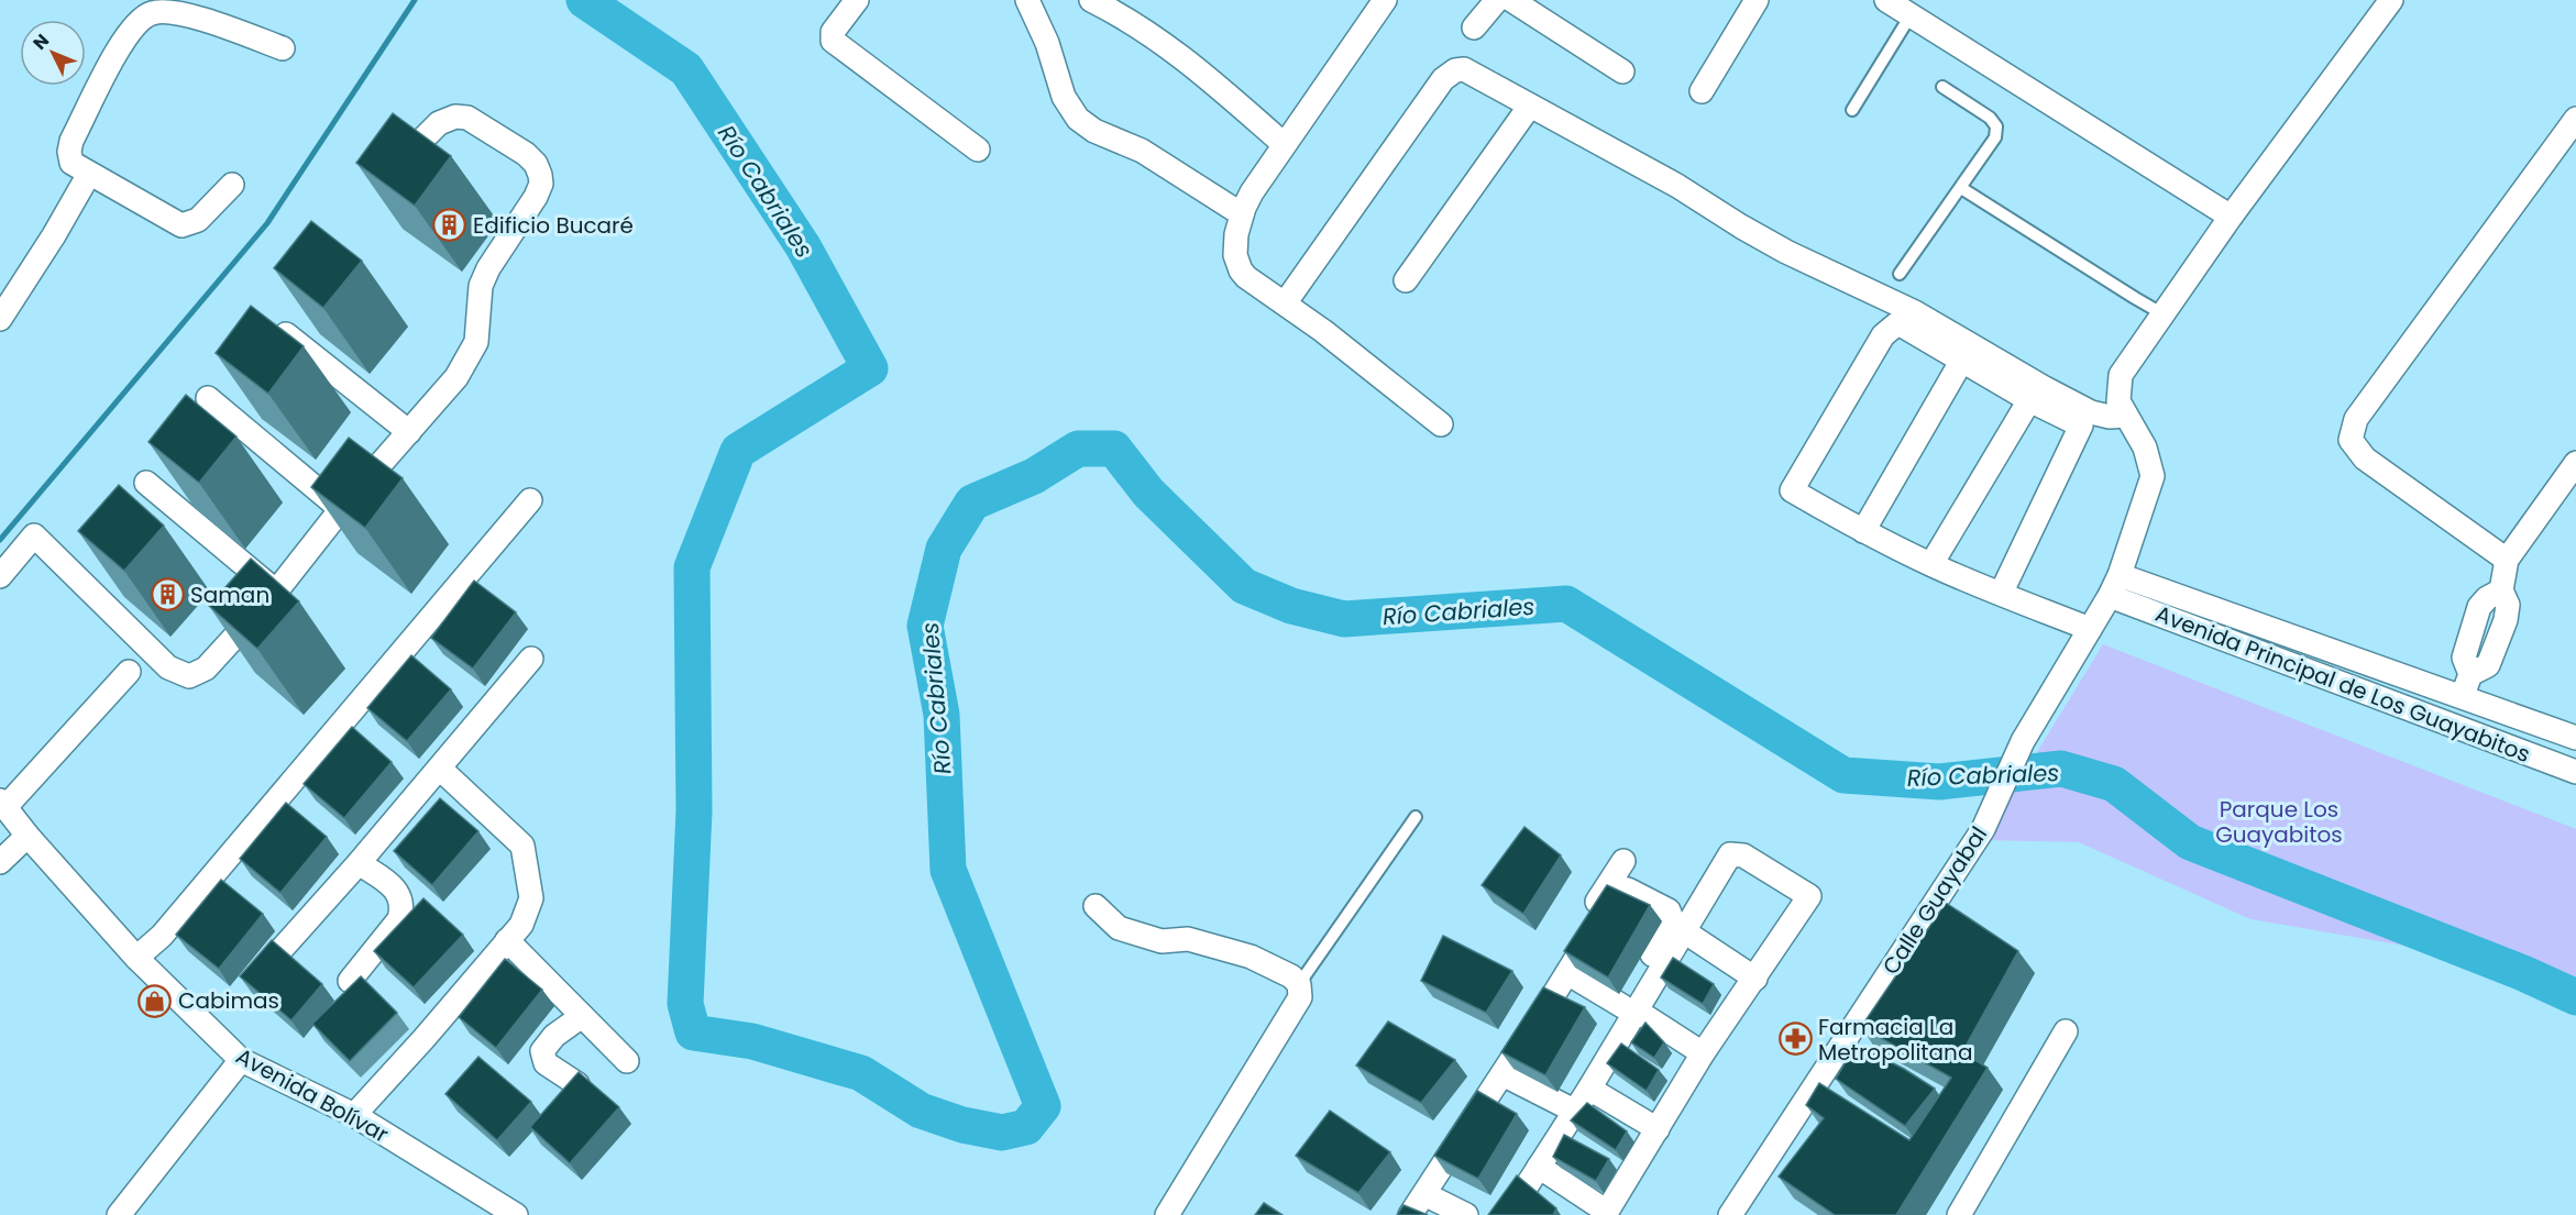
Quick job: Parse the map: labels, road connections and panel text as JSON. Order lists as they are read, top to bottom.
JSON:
{
  "streets": {
    "street": ["Avenida Principal de Los Guayabitos", "Calle Guayabal", "Avenida Bolívar"]
  },
  "crossings": [
    ["Avenida Principal de Los Guayabitos", "Calle Guayabal"]
  ],
  "water": ["Río Cabriales"],
  "parks": ["Parque Los Guayabitos"],
  "places": {
    "building": ["Edificio Bucaré", "Saman"],
    "shop": ["Cabimas"],
    "pharmacy": ["Farmacia La Metropolitana"]
  },
  "north": "top left"
}
